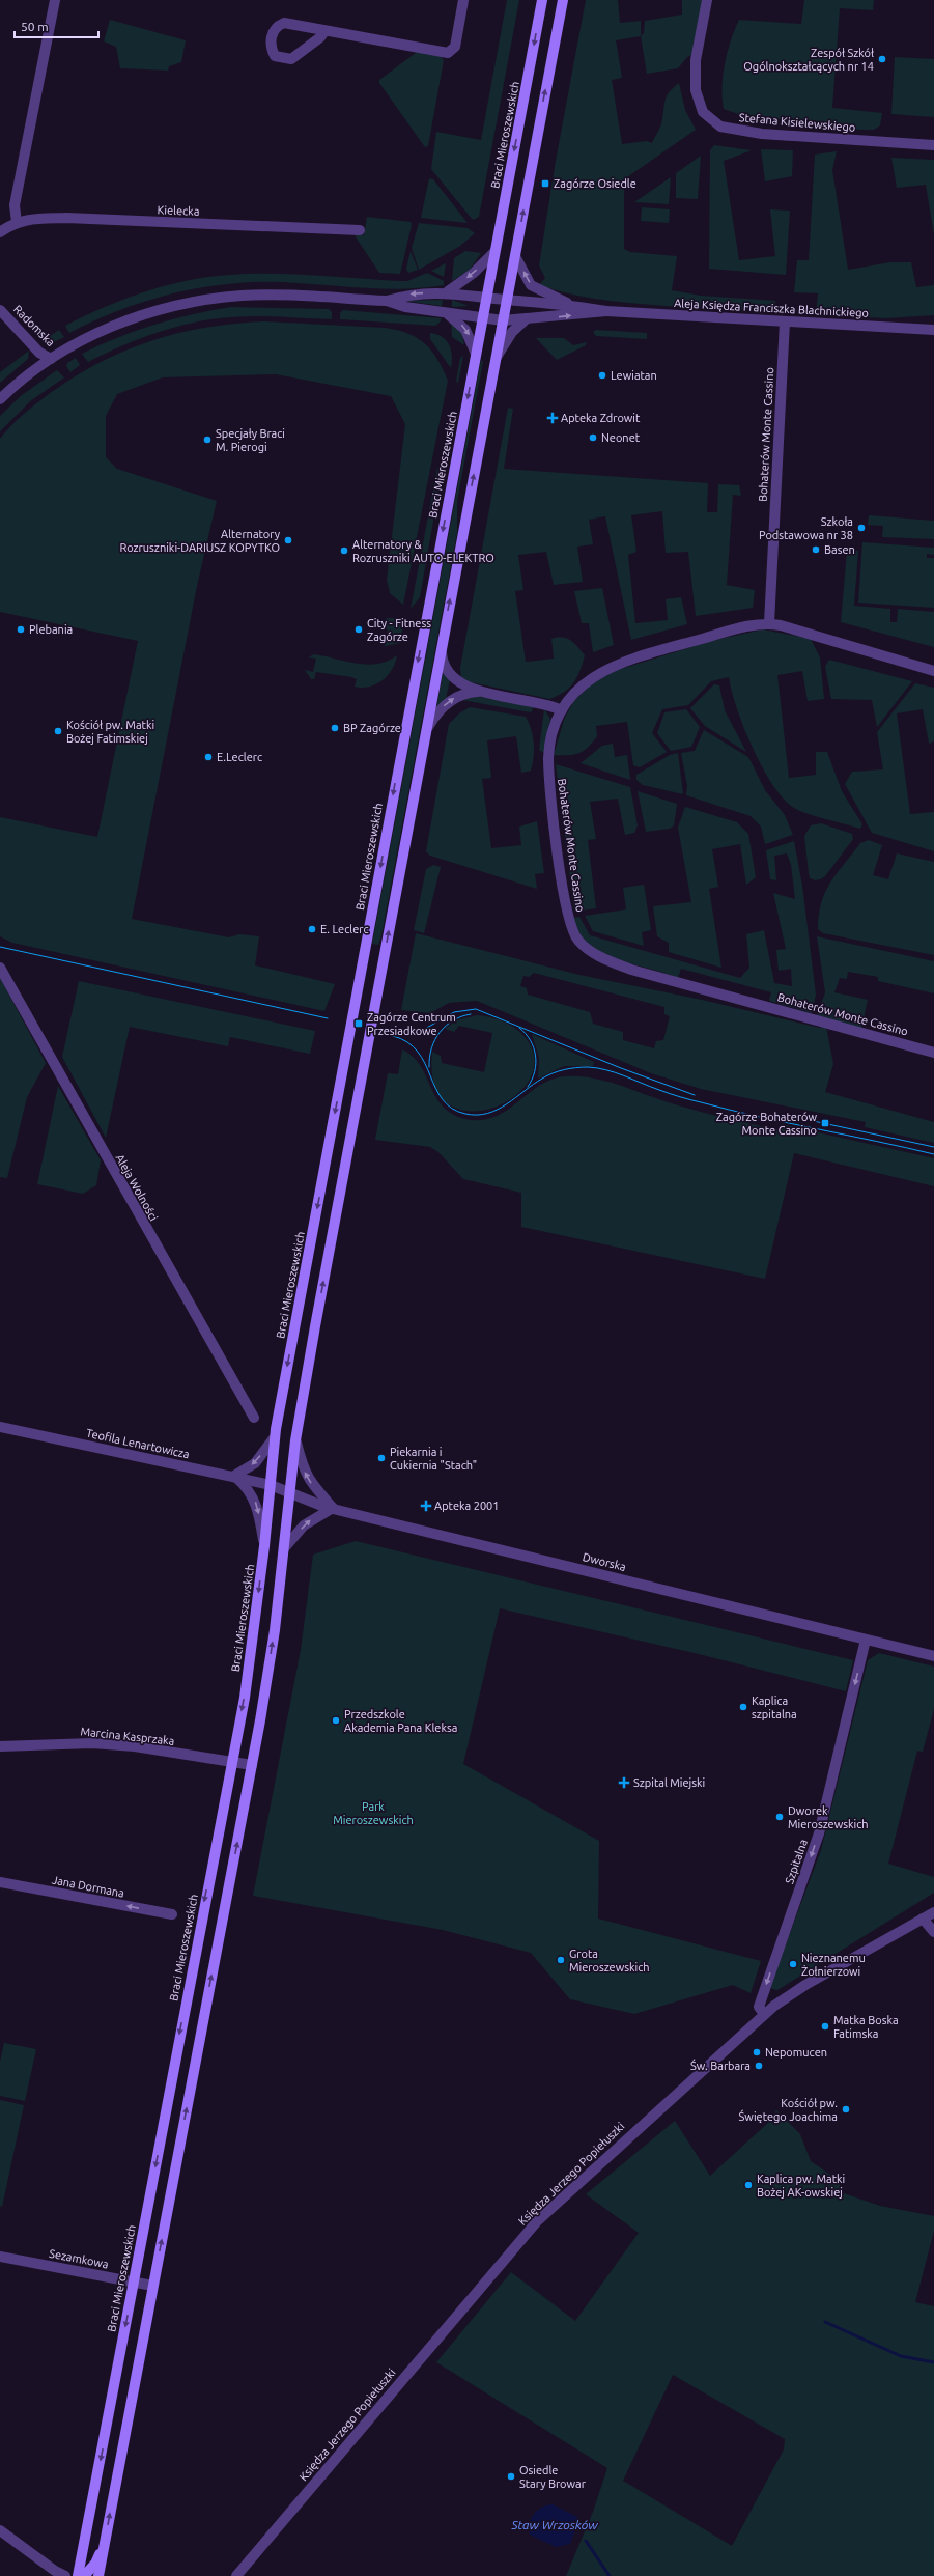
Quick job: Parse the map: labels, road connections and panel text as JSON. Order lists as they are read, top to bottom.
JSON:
{
  "streets": {
    "main road": ["Braci Mieroszewskich"],
    "street": [
      "Stefana Kisielewskiego",
      "Kielecka",
      "Aleja Księdza Franciszka Blachnickiego",
      "Radomska",
      "Bohaterów Monte Cassino",
      "Aleja Wolności",
      "Teofila Lenartowicza",
      "Dworska",
      "Marcina Kasprzaka",
      "Szpitalna",
      "Jana Dormana",
      "Księdza Jerzego Popiełuszki",
      "Sezamkowa"
    ]
  },
  "crossings": [
    ["Braci Mieroszewskich", "Aleja Księdza Franciszka Blachnickiego"],
    ["Braci Mieroszewskich", "Teofila Lenartowicza"],
    ["Braci Mieroszewskich", "Dworska"],
    ["Braci Mieroszewskich", "Marcina Kasprzaka"],
    ["Braci Mieroszewskich", "Sezamkowa"],
    ["Aleja Księdza Franciszka Blachnickiego", "Radomska"],
    ["Aleja Księdza Franciszka Blachnickiego", "Bohaterów Monte Cassino"],
    ["Teofila Lenartowicza", "Dworska"],
    ["Dworska", "Szpitalna"],
    ["Szpitalna", "Księdza Jerzego Popiełuszki"]
  ],
  "one_way": ["Szpitalna", "Jana Dormana"],
  "water": ["Staw Wrzosków"],
  "parks": ["Park Mieroszewskich"],
  "places": {
    "other": [
      "Zespół Szkół Ogólnokształcących nr 14",
      "Lewiatan",
      "Neonet",
      "Specjały Braci M. Pierogi",
      "Szkoła Podstawowa nr 38",
      "Alternatory Rozruszniki-DARIUSZ KOPYTKO",
      "Basen",
      "Alternatory & Rozruszniki AUTO-ELEKTRO",
      "Plebania",
      "City - Fitness Zagórze",
      "BP Zagórze",
      "Kościół pw. Matki Bożej Fatimskiej",
      "E.Leclerc",
      "E. Leclerc",
      "Piekarnia i Cukiernia \"Stach\"",
      "Kaplica szpitalna",
      "Przedszkole Akademia Pana Kleksa",
      "Dworek Mieroszewskich",
      "Grota Mieroszewskich",
      "Nieznanemu Żołnierzowi",
      "Matka Boska Fatimska",
      "Nepomucen",
      "Św. Barbara",
      "Kościół pw. Świętego Joachima",
      "Kaplica pw. Matki Bożej AK-owskiej",
      "Osiedle Stary Browar"
    ],
    "transit": ["Zagórze Osiedle", "Zagórze Centrum Przesiadkowe", "Zagórze Bohaterów Monte Cassino"],
    "health": ["Apteka Zdrowit", "Apteka 2001", "Szpital Miejski"]
  },
  "scale_bar": "50 m"
}
